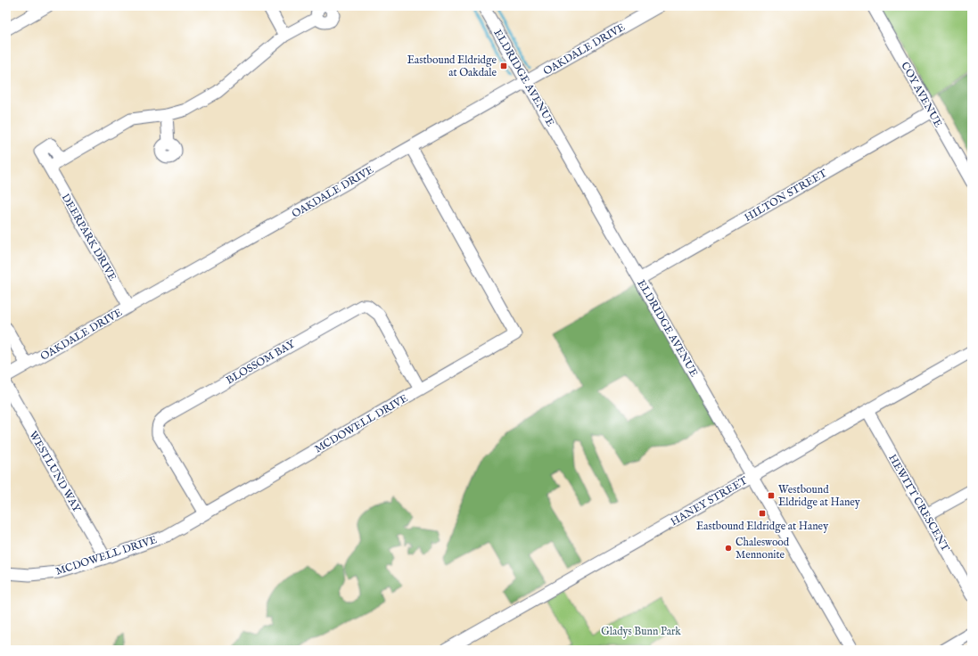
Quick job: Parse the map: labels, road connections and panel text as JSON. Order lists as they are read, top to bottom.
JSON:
{
  "streets": {
    "street": [
      "OAKDALE DRIVE",
      "ELDRIDGE AVENUE",
      "COY AVENUE",
      "HILTON STREET",
      "DEERPARK DRIVE",
      "BLOSSOM BAY",
      "MCDOWELL DRIVE",
      "WESTLUND WAY",
      "HANEY STREET",
      "HEWITT CRESCENT"
    ]
  },
  "crossings": [
    ["OAKDALE DRIVE", "ELDRIDGE AVENUE"],
    ["OAKDALE DRIVE", "DEERPARK DRIVE"],
    ["OAKDALE DRIVE", "MCDOWELL DRIVE"],
    ["ELDRIDGE AVENUE", "HILTON STREET"],
    ["ELDRIDGE AVENUE", "HANEY STREET"],
    ["COY AVENUE", "HILTON STREET"],
    ["BLOSSOM BAY", "MCDOWELL DRIVE"],
    ["MCDOWELL DRIVE", "WESTLUND WAY"],
    ["HANEY STREET", "HEWITT CRESCENT"]
  ],
  "parks": ["Gladys Bunn Park"],
  "places": {
    "transit": ["Eastbound Eldridge at Oakdale", "Westbound Eldridge at Haney", "Eastbound Eldridge at Haney"],
    "other": ["Chaleswood Mennonite"]
  }
}
